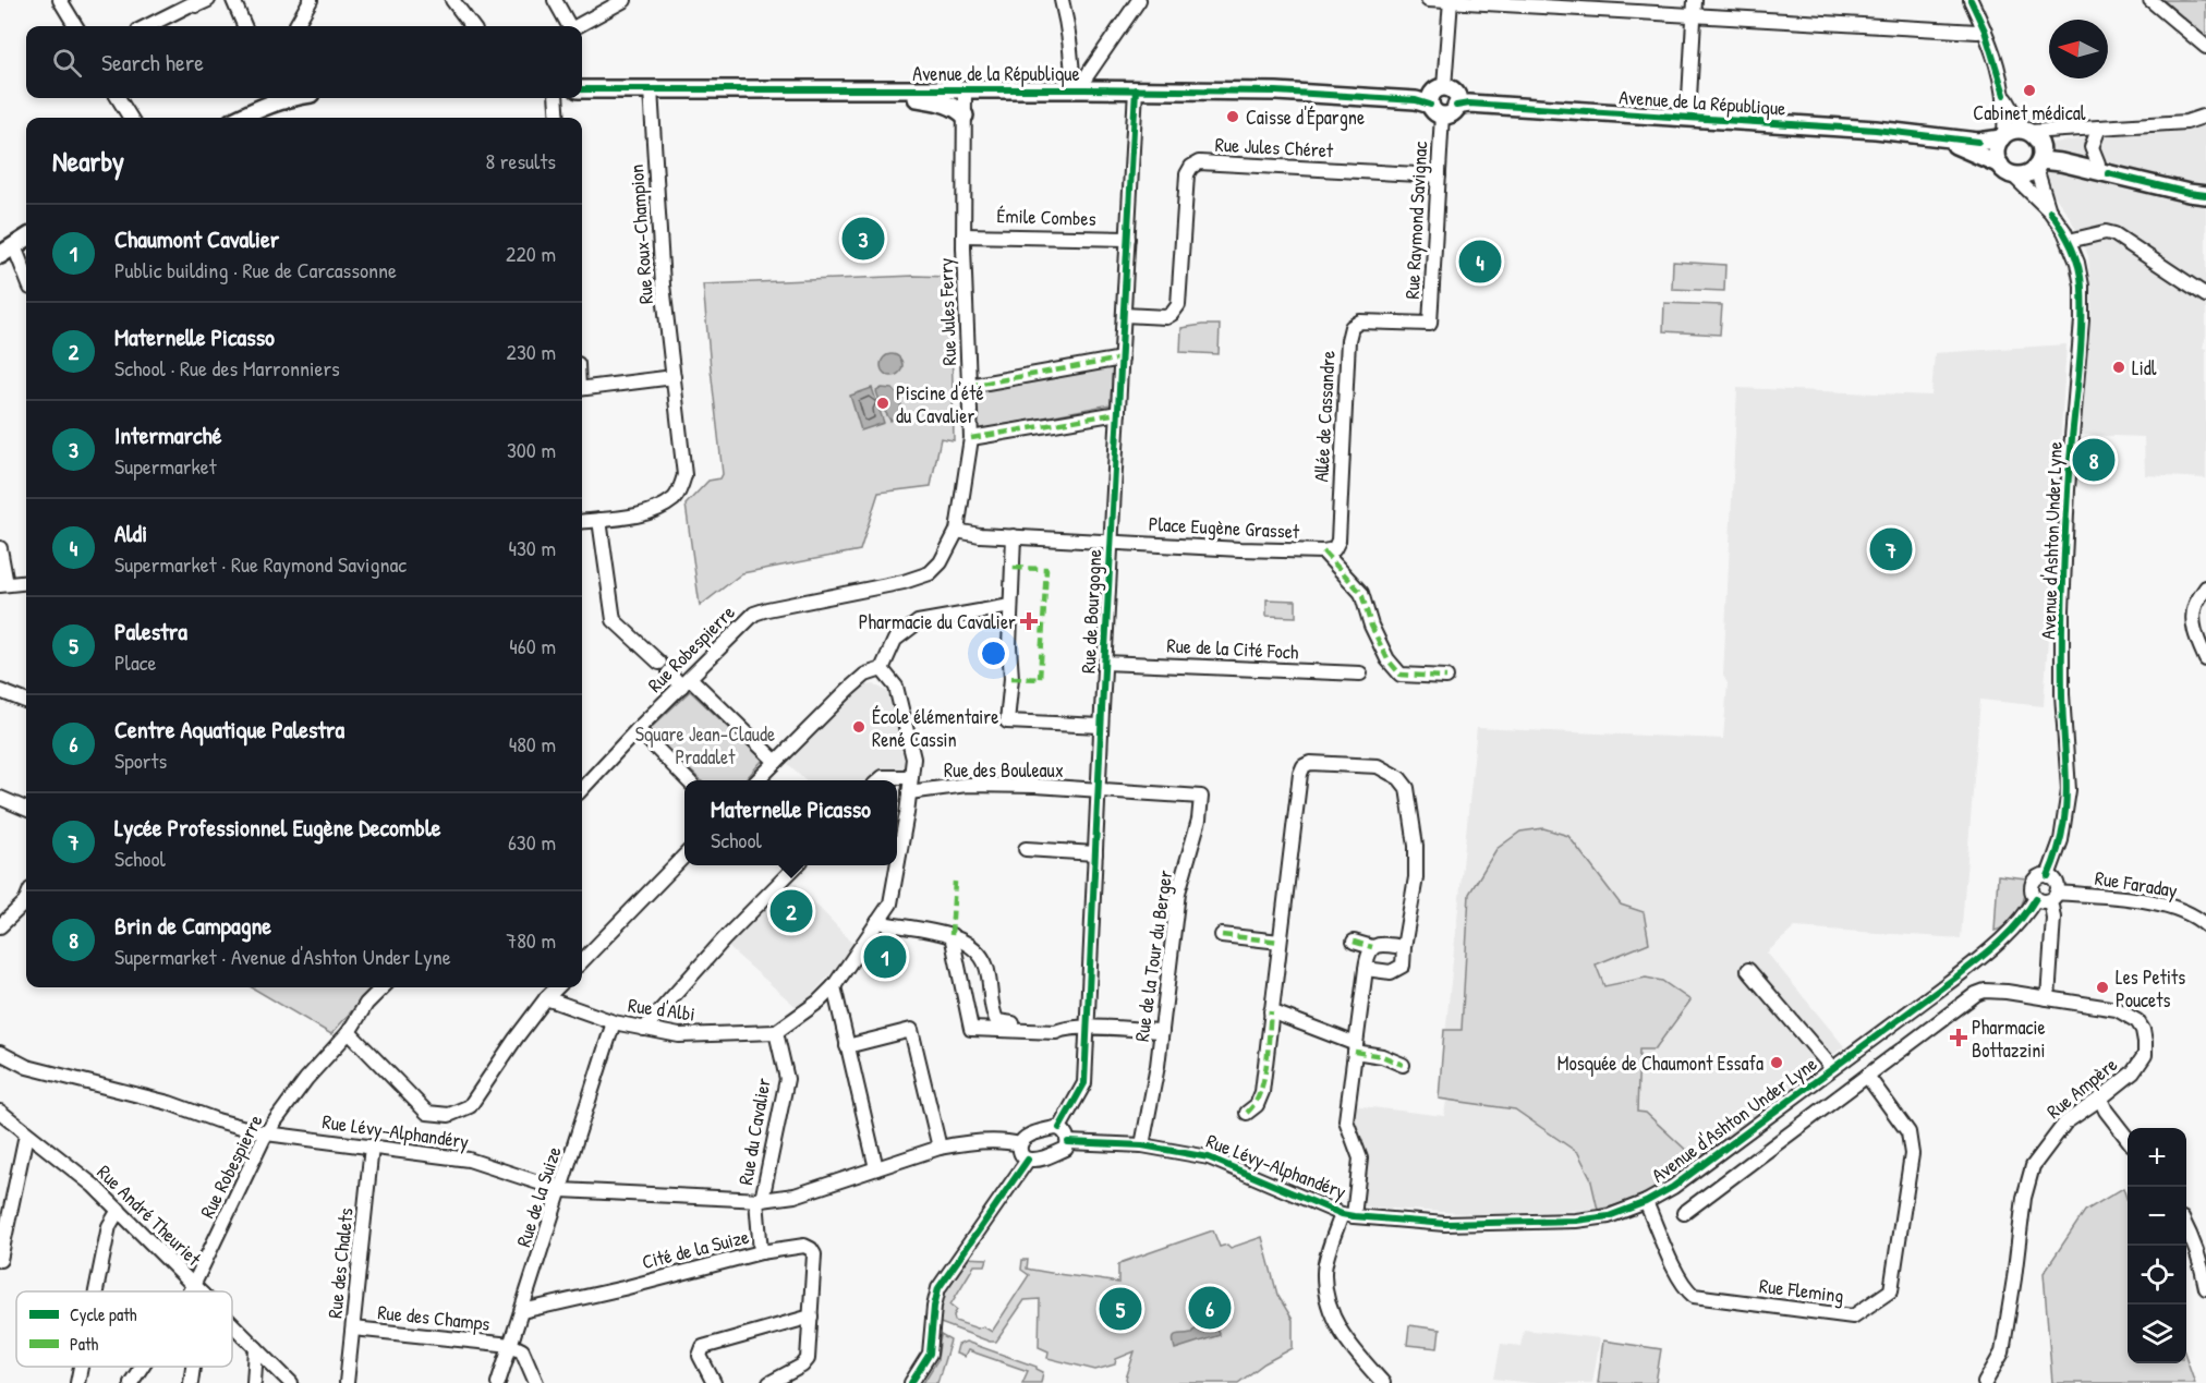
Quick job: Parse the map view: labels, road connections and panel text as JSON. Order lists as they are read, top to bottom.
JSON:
{
  "streets": {
    "main road": ["Avenue de la République"],
    "street": [
      "Rue Jules Chéret",
      "Émile Combes",
      "Rue Raymond Savignac",
      "Rue Roux-Champion",
      "Rue Jules Ferry",
      "Allée de Cassandre",
      "Place Eugène Grasset",
      "Avenue d'Ashton Under Lyne",
      "Rue de Bourgogne",
      "Rue Robespierre",
      "Rue de la Cité Foch",
      "Rue des Bouleaux",
      "Rue Faraday",
      "Rue de la Tour du Berger",
      "Rue d'Albi",
      "Rue Ampère",
      "Rue Lévy-Alphandéry",
      "Rue du Cavalier",
      "Rue de la Suize",
      "Rue André Theuriet",
      "Cité de la Suize",
      "Rue des Chalets",
      "Rue Fleming",
      "Rue des Champs"
    ]
  },
  "crossings": [
    ["Avenue de la République", "Rue Raymond Savignac"],
    ["Avenue de la République", "Rue Roux-Champion"],
    ["Avenue de la République", "Rue Jules Ferry"],
    ["Avenue de la République", "Avenue d'Ashton Under Lyne"],
    ["Avenue de la République", "Rue de Bourgogne"],
    ["Rue Jules Chéret", "Rue Raymond Savignac"],
    ["Rue Jules Chéret", "Rue de Bourgogne"],
    ["Émile Combes", "Rue Jules Ferry"],
    ["Émile Combes", "Rue de Bourgogne"],
    ["Rue Raymond Savignac", "Allée de Cassandre"],
    ["Rue Jules Ferry", "Rue Robespierre"],
    ["Allée de Cassandre", "Place Eugène Grasset"],
    ["Place Eugène Grasset", "Rue de Bourgogne"],
    ["Avenue d'Ashton Under Lyne", "Rue Faraday"],
    ["Avenue d'Ashton Under Lyne", "Rue Lévy-Alphandéry"],
    ["Avenue d'Ashton Under Lyne", "Rue Fleming"],
    ["Rue de Bourgogne", "Rue de la Cité Foch"],
    ["Rue de Bourgogne", "Rue des Bouleaux"],
    ["Rue de Bourgogne", "Rue de la Tour du Berger"],
    ["Rue Robespierre", "Rue Lévy-Alphandéry"],
    ["Rue Robespierre", "Rue André Theuriet"],
    ["Rue des Bouleaux", "Rue de la Tour du Berger"],
    ["Rue de la Tour du Berger", "Rue Lévy-Alphandéry"],
    ["Rue d'Albi", "Rue du Cavalier"],
    ["Rue d'Albi", "Rue de la Suize"],
    ["Rue Ampère", "Rue Fleming"],
    ["Rue Lévy-Alphandéry", "Rue du Cavalier"],
    ["Rue Lévy-Alphandéry", "Rue de la Suize"],
    ["Rue Lévy-Alphandéry", "Rue des Chalets"],
    ["Rue du Cavalier", "Cité de la Suize"],
    ["Rue de la Suize", "Cité de la Suize"],
    ["Rue de la Suize", "Rue des Champs"],
    ["Rue des Chalets", "Rue des Champs"]
  ],
  "parks": ["Square Jean-Claude Pradalet"],
  "places": {
    "other": [
      "Cabinet médical",
      "Caisse d'Épargne",
      "Lidl",
      "Piscine d'été du Cavalier",
      "École élémentaire René Cassin",
      "Les Petits Poucets",
      "Mosquée de Chaumont Essafa"
    ],
    "health": ["Pharmacie du Cavalier", "Pharmacie Bottazzini"]
  },
  "legend": ["Cycle path", "Path"],
  "north": "left",
  "page": {
    "search": "Search here",
    "heading": ["Nearby", "8 results"],
    "list": [
      {
        "mark": "1",
        "name": "Chaumont Cavalier",
        "note": "Public building · Rue de Carcassonne",
        "value": "220 m"
      },
      {
        "mark": "2",
        "name": "Maternelle Picasso",
        "note": "School · Rue des Marronniers",
        "value": "230 m"
      },
      {
        "mark": "3",
        "name": "Intermarché",
        "note": "Supermarket",
        "value": "300 m"
      },
      {
        "mark": "4",
        "name": "Aldi",
        "note": "Supermarket · Rue Raymond Savignac",
        "value": "430 m"
      },
      {
        "mark": "5",
        "name": "Palestra",
        "note": "Place",
        "value": "460 m"
      },
      {
        "mark": "6",
        "name": "Centre Aquatique Palestra",
        "note": "Sports",
        "value": "480 m"
      },
      {
        "mark": "7",
        "name": "Lycée Professionnel Eugène Decomble",
        "note": "School",
        "value": "630 m"
      },
      {
        "mark": "8",
        "name": "Brin de Campagne",
        "note": "Supermarket · Avenue d'Ashton Under Lyne",
        "value": "780 m"
      }
    ],
    "pins": [
      "3",
      "4",
      "8",
      "7",
      "2",
      "1",
      "6",
      "5"
    ],
    "popup": ["Maternelle Picasso", "School"],
    "map_buttons": ["+", "−"]
  }
}
